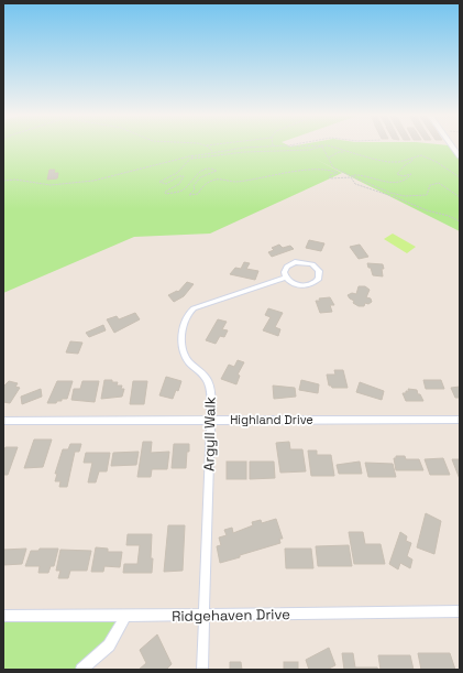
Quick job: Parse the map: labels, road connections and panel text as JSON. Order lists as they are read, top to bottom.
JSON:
{
  "streets": {
    "street": ["Highland Drive", "Argyll Walk", "Ridgehaven Drive"]
  },
  "crossings": [
    ["Highland Drive", "Argyll Walk"],
    ["Argyll Walk", "Ridgehaven Drive"]
  ]
}
